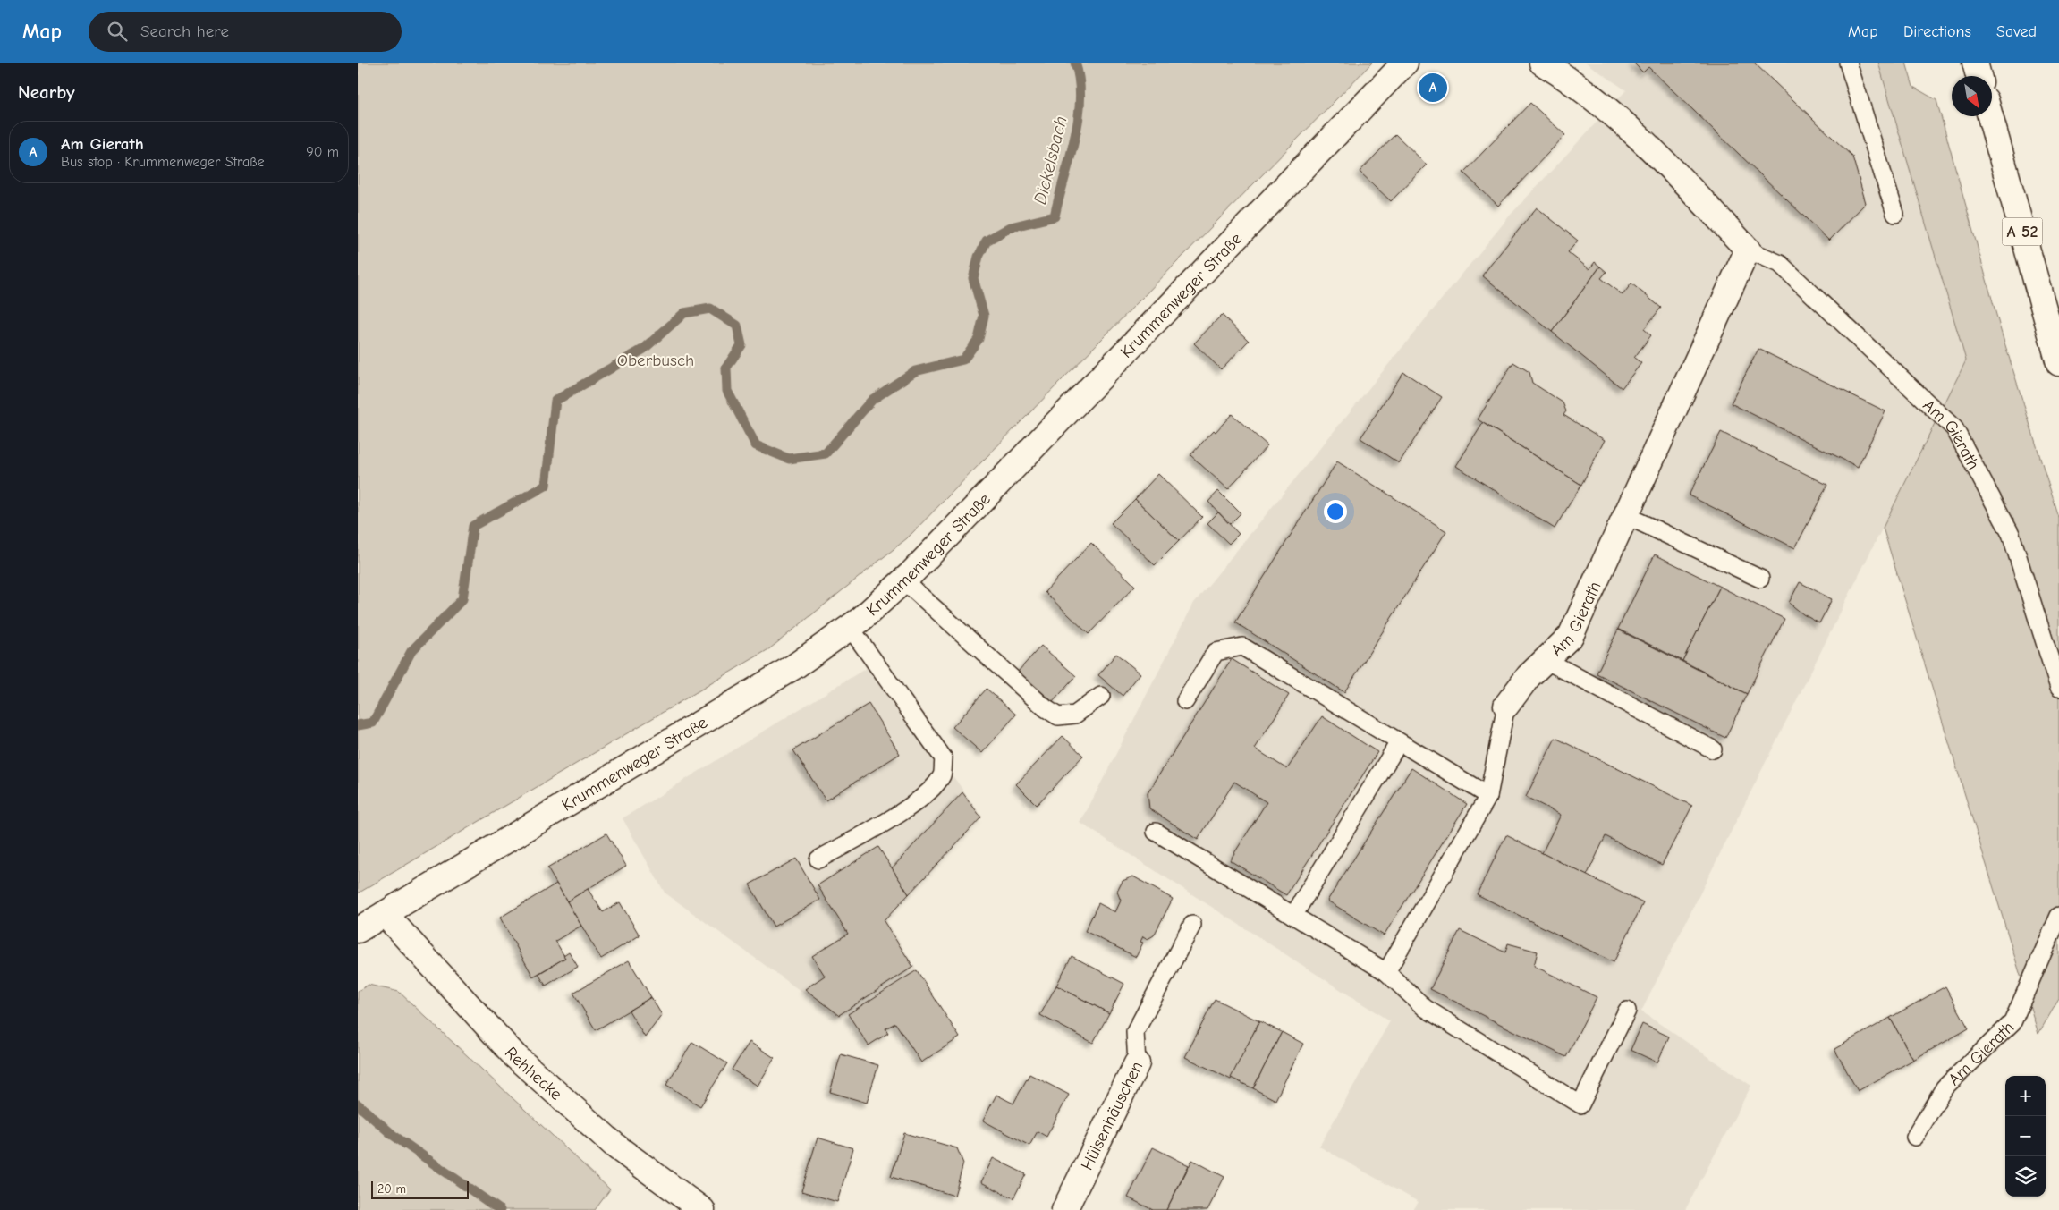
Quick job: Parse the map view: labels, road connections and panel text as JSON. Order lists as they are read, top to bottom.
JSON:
{
  "streets": {
    "main road": [
      "A 52",
      "Krummenweger Straße",
      "Am Gierath",
      "Rehhecke",
      "Hülsenhäuschen"
    ]
  },
  "crossings": [
    ["Krummenweger Straße", "Rehhecke"]
  ],
  "water": ["Dickelsbach"],
  "parks": ["Oberbusch"],
  "scale_bar": "20 m",
  "north": "bottom right",
  "page": {
    "header": "Map",
    "search": "Search here",
    "nav": ["Map", "Directions", "Saved"],
    "heading": "Nearby",
    "pins": "A",
    "list": [
      {
        "mark": "A",
        "name": "Am Gierath",
        "note": "Bus stop · Krummenweger Straße",
        "value": "90 m"
      }
    ],
    "map_buttons": ["+", "−"],
    "scale": "20 m"
  }
}
